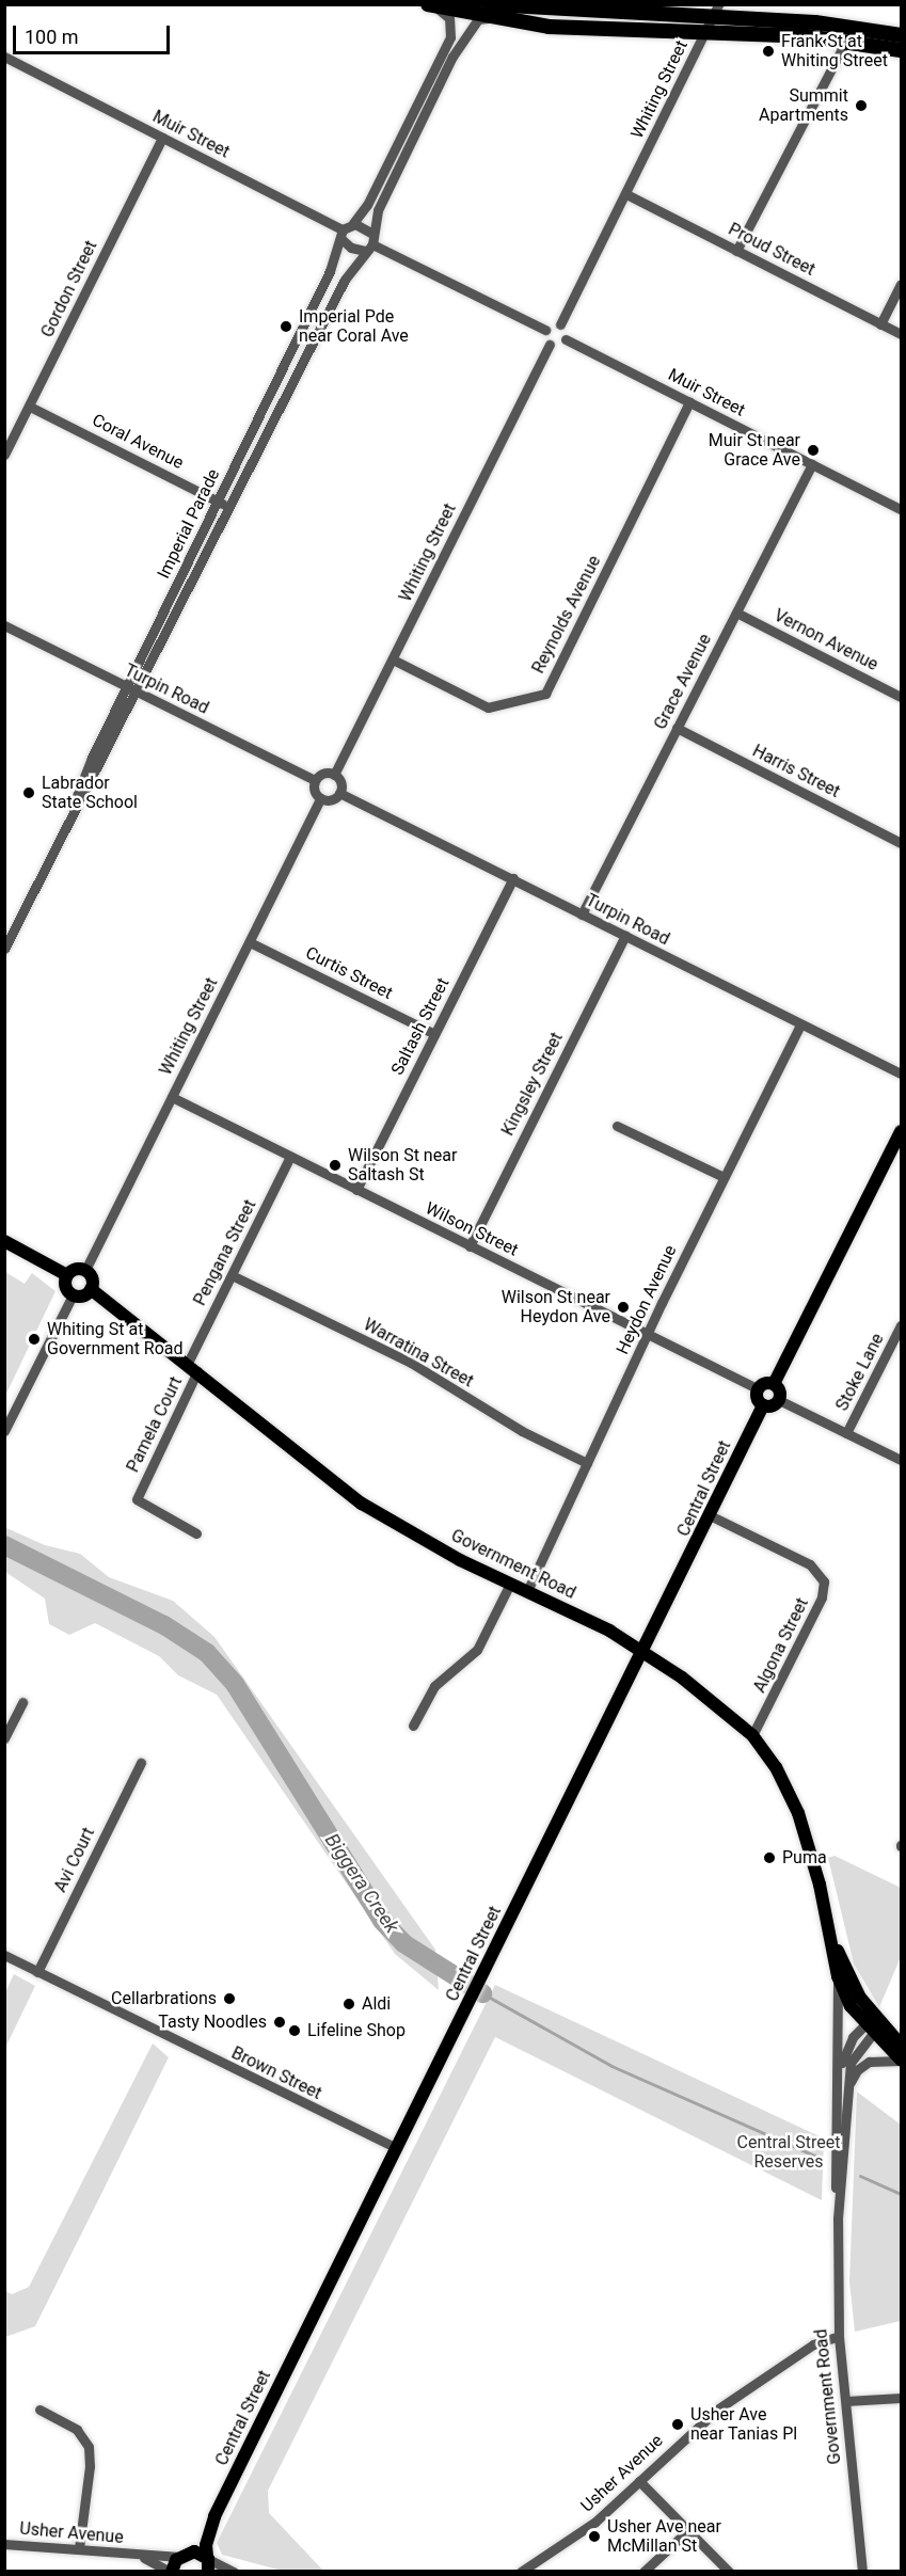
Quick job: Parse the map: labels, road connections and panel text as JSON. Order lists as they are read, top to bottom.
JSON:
{
  "streets": {
    "main road": ["Central Street", "Government Road"],
    "street": [
      "Whiting Street",
      "Muir Street",
      "Proud Street",
      "Gordon Street",
      "Coral Avenue",
      "Imperial Parade",
      "Reynolds Avenue",
      "Vernon Avenue",
      "Grace Avenue",
      "Turpin Road",
      "Harris Street",
      "Curtis Street",
      "Saltash Street",
      "Kingsley Street",
      "Wilson Street",
      "Pengana Street",
      "Heydon Avenue",
      "Warratina Street",
      "Stoke Lane",
      "Pamela Court",
      "Algona Street",
      "Avi Court",
      "Brown Street",
      "Usher Avenue"
    ]
  },
  "crossings": [
    ["Whiting Street", "Muir Street"],
    ["Whiting Street", "Proud Street"],
    ["Whiting Street", "Reynolds Avenue"],
    ["Whiting Street", "Turpin Road"],
    ["Whiting Street", "Curtis Street"],
    ["Whiting Street", "Wilson Street"],
    ["Whiting Street", "Government Road"],
    ["Muir Street", "Gordon Street"],
    ["Muir Street", "Imperial Parade"],
    ["Muir Street", "Reynolds Avenue"],
    ["Muir Street", "Grace Avenue"],
    ["Gordon Street", "Coral Avenue"],
    ["Coral Avenue", "Imperial Parade"],
    ["Imperial Parade", "Turpin Road"],
    ["Vernon Avenue", "Grace Avenue"],
    ["Grace Avenue", "Turpin Road"],
    ["Grace Avenue", "Harris Street"],
    ["Turpin Road", "Saltash Street"],
    ["Turpin Road", "Kingsley Street"],
    ["Turpin Road", "Heydon Avenue"],
    ["Curtis Street", "Saltash Street"],
    ["Saltash Street", "Wilson Street"],
    ["Kingsley Street", "Wilson Street"],
    ["Wilson Street", "Pengana Street"],
    ["Wilson Street", "Heydon Avenue"],
    ["Wilson Street", "Central Street"],
    ["Pengana Street", "Warratina Street"],
    ["Pengana Street", "Pamela Court"],
    ["Pengana Street", "Government Road"],
    ["Heydon Avenue", "Warratina Street"],
    ["Heydon Avenue", "Government Road"],
    ["Pamela Court", "Government Road"],
    ["Central Street", "Government Road"],
    ["Central Street", "Algona Street"],
    ["Central Street", "Brown Street"],
    ["Central Street", "Usher Avenue"],
    ["Government Road", "Algona Street"],
    ["Government Road", "Usher Avenue"],
    ["Avi Court", "Brown Street"]
  ],
  "water": ["Biggera Creek"],
  "parks": ["Central Street Reserves"],
  "places": [
    "Frank St at Whiting Street",
    "Summit Apartments",
    "Imperial Pde near Coral Ave",
    "Muir St near Grace Ave",
    "Labrador State School",
    "Wilson St near Saltash St",
    "Wilson St near Heydon Ave",
    "Whiting St at Government Road",
    "Puma",
    "Cellarbrations",
    "Aldi",
    "Tasty Noodles",
    "Lifeline Shop",
    "Usher Ave near Tanias Pl",
    "Usher Ave near McMillan St"
  ],
  "scale_bar": "100 m"
}
